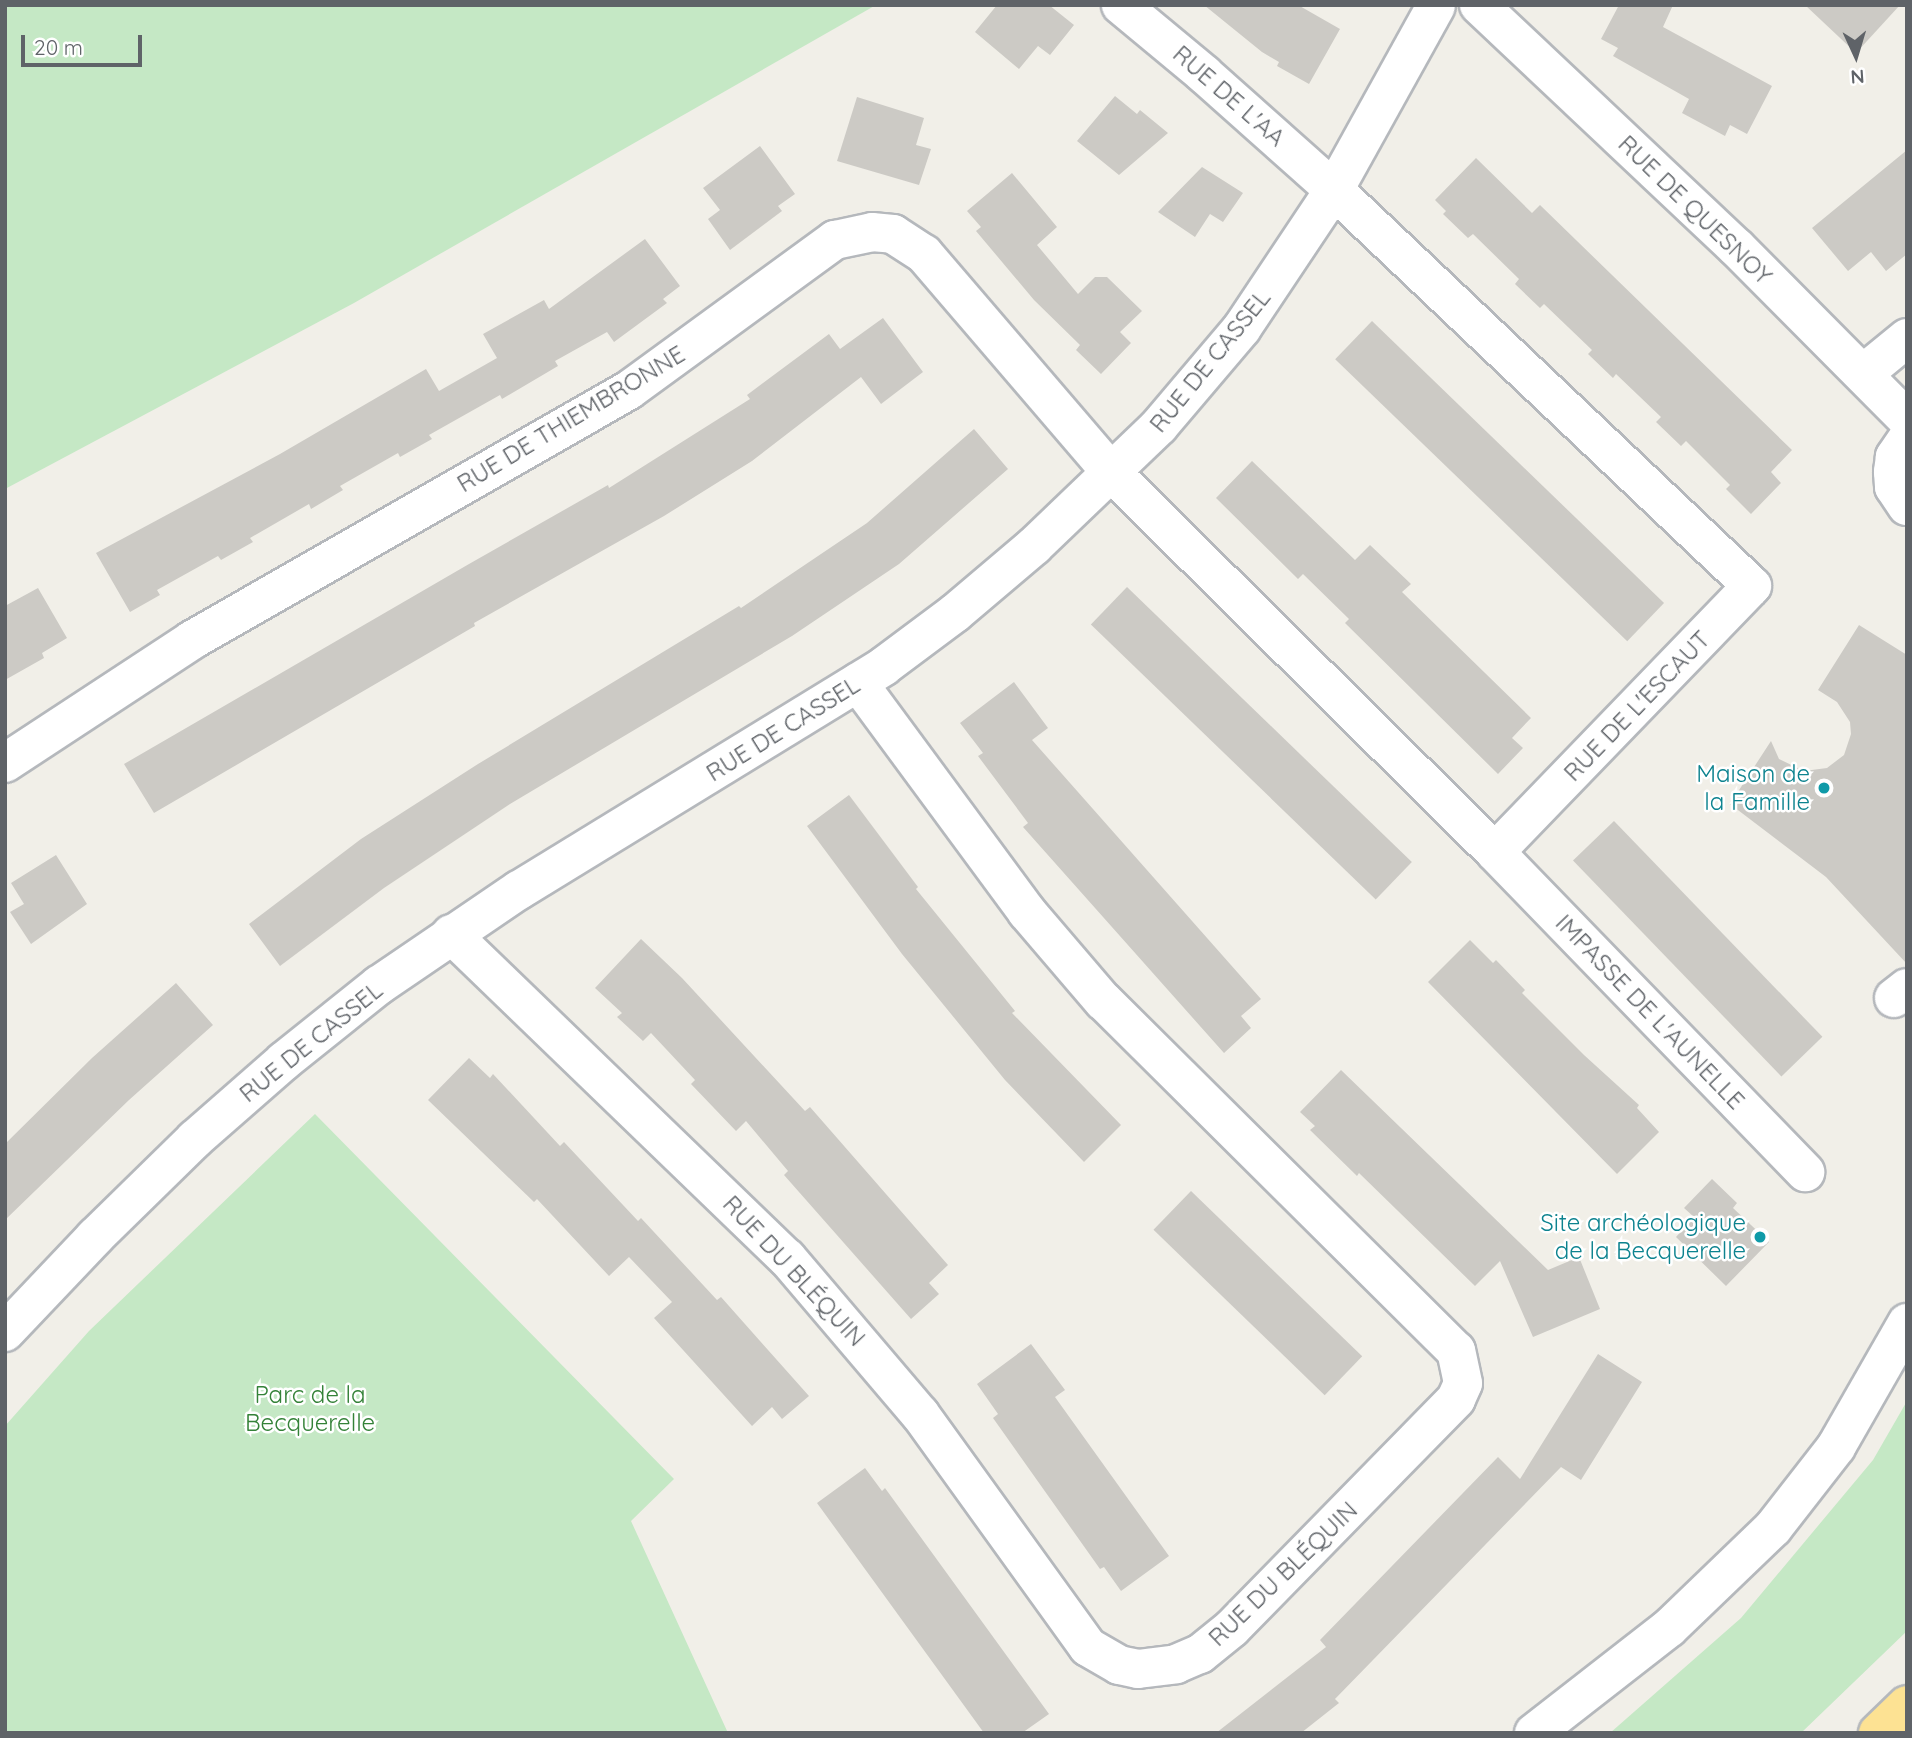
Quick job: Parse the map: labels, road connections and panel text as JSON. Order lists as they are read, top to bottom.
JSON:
{
  "streets": {
    "street": [
      "RUE DE L'AA",
      "RUE DE QUESNOY",
      "RUE DE CASSEL",
      "RUE DE THIEMBRONNE",
      "RUE DE L'ESCAUT",
      "IMPASSE DE L'AUNELLE",
      "RUE DU BLÉQUIN"
    ]
  },
  "crossings": [
    ["RUE DE L'AA", "RUE DE CASSEL"],
    ["RUE DE L'AA", "RUE DE L'ESCAUT"],
    ["RUE DE CASSEL", "RUE DE THIEMBRONNE"],
    ["RUE DE CASSEL", "RUE DE L'ESCAUT"],
    ["RUE DE CASSEL", "RUE DU BLÉQUIN"],
    ["RUE DE L'ESCAUT", "IMPASSE DE L'AUNELLE"]
  ],
  "parks": ["Parc de la Becquerelle"],
  "places": ["Maison de la Famille", "Site archéologique de la Becquerelle"],
  "scale_bar": "20 m",
  "north": "bottom"
}
